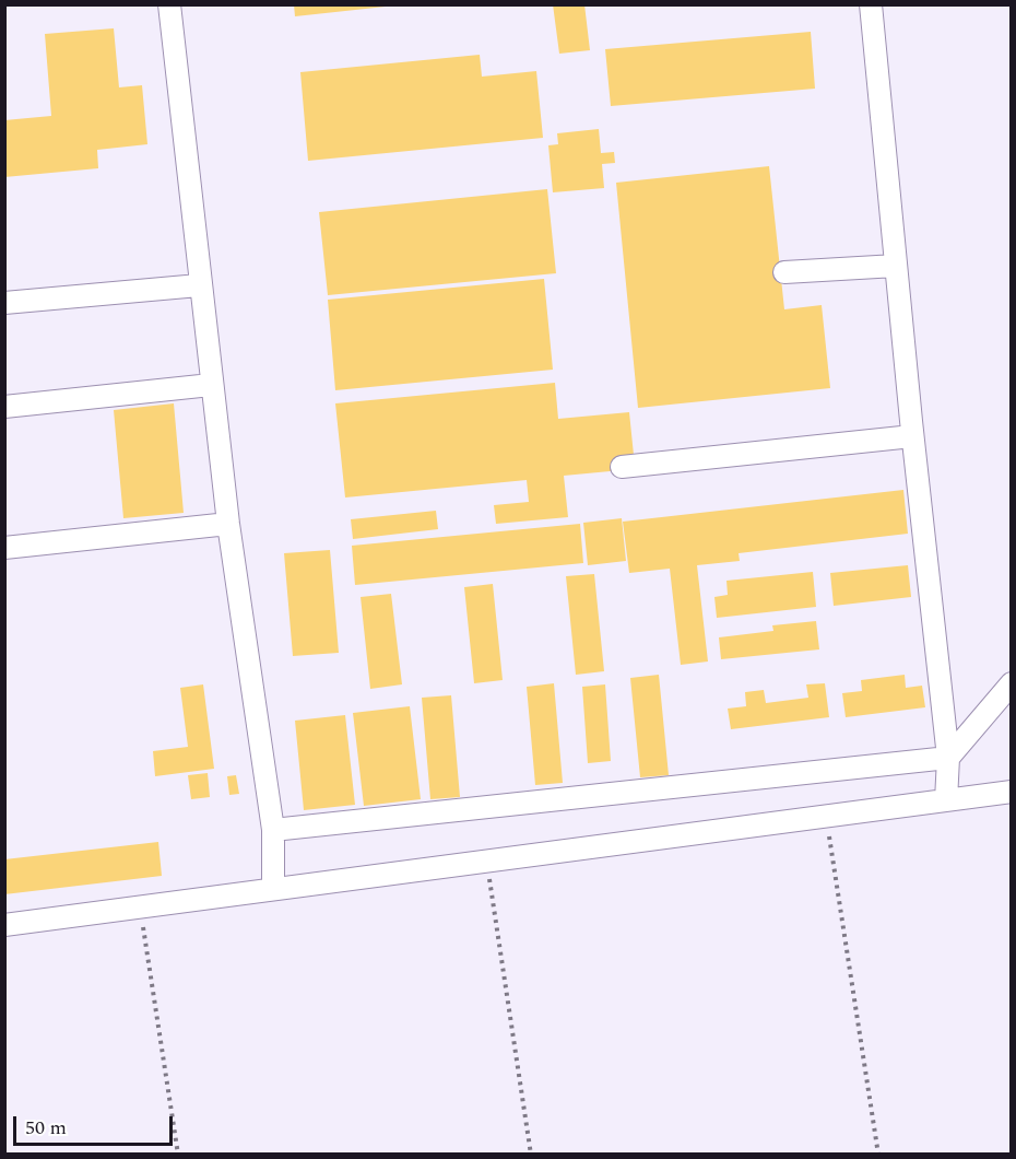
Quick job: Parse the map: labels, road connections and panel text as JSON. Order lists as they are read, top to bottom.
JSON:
{
  "scale_bar": "50 m"
}
